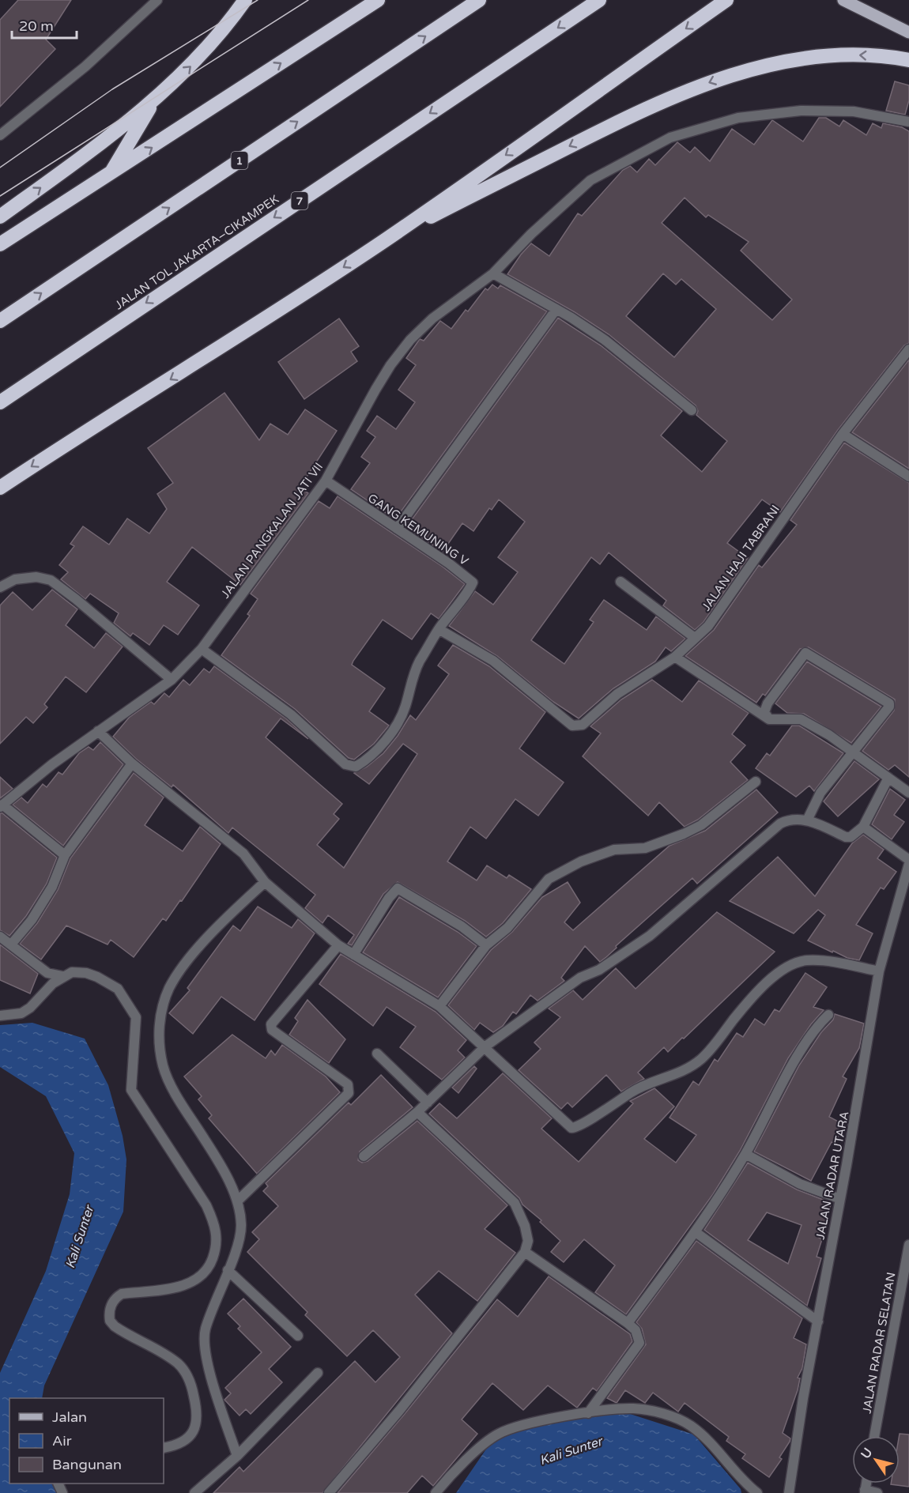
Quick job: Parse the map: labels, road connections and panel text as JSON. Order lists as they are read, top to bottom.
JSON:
{
  "streets": {
    "highway": ["1", "7", "JALAN TOL JAKARTA–CIKAMPEK"],
    "street": [
      "GANG KEMUNING V",
      "JALAN PANGKALAN JATI VII",
      "JALAN HAJI TABRANI",
      "JALAN RADAR UTARA",
      "JALAN RADAR SELATAN"
    ]
  },
  "crossings": [
    ["GANG KEMUNING V", "JALAN PANGKALAN JATI VII"],
    ["GANG KEMUNING V", "JALAN HAJI TABRANI"]
  ],
  "water": ["Kali Sunter"],
  "legend": ["Jalan", "Air", "Bangunan"],
  "scale_bar": "20 m",
  "north": "top left"
}
